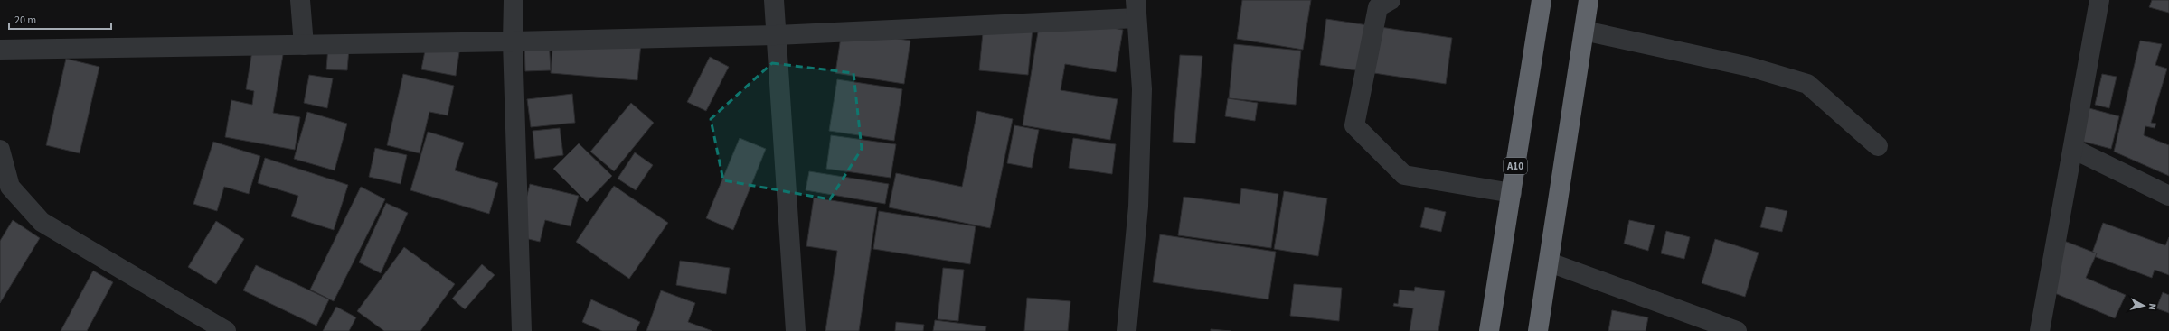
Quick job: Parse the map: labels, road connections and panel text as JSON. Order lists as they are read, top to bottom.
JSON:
{
  "streets": {
    "highway": ["A10"]
  },
  "scale_bar": "20 m",
  "north": "right"
}
